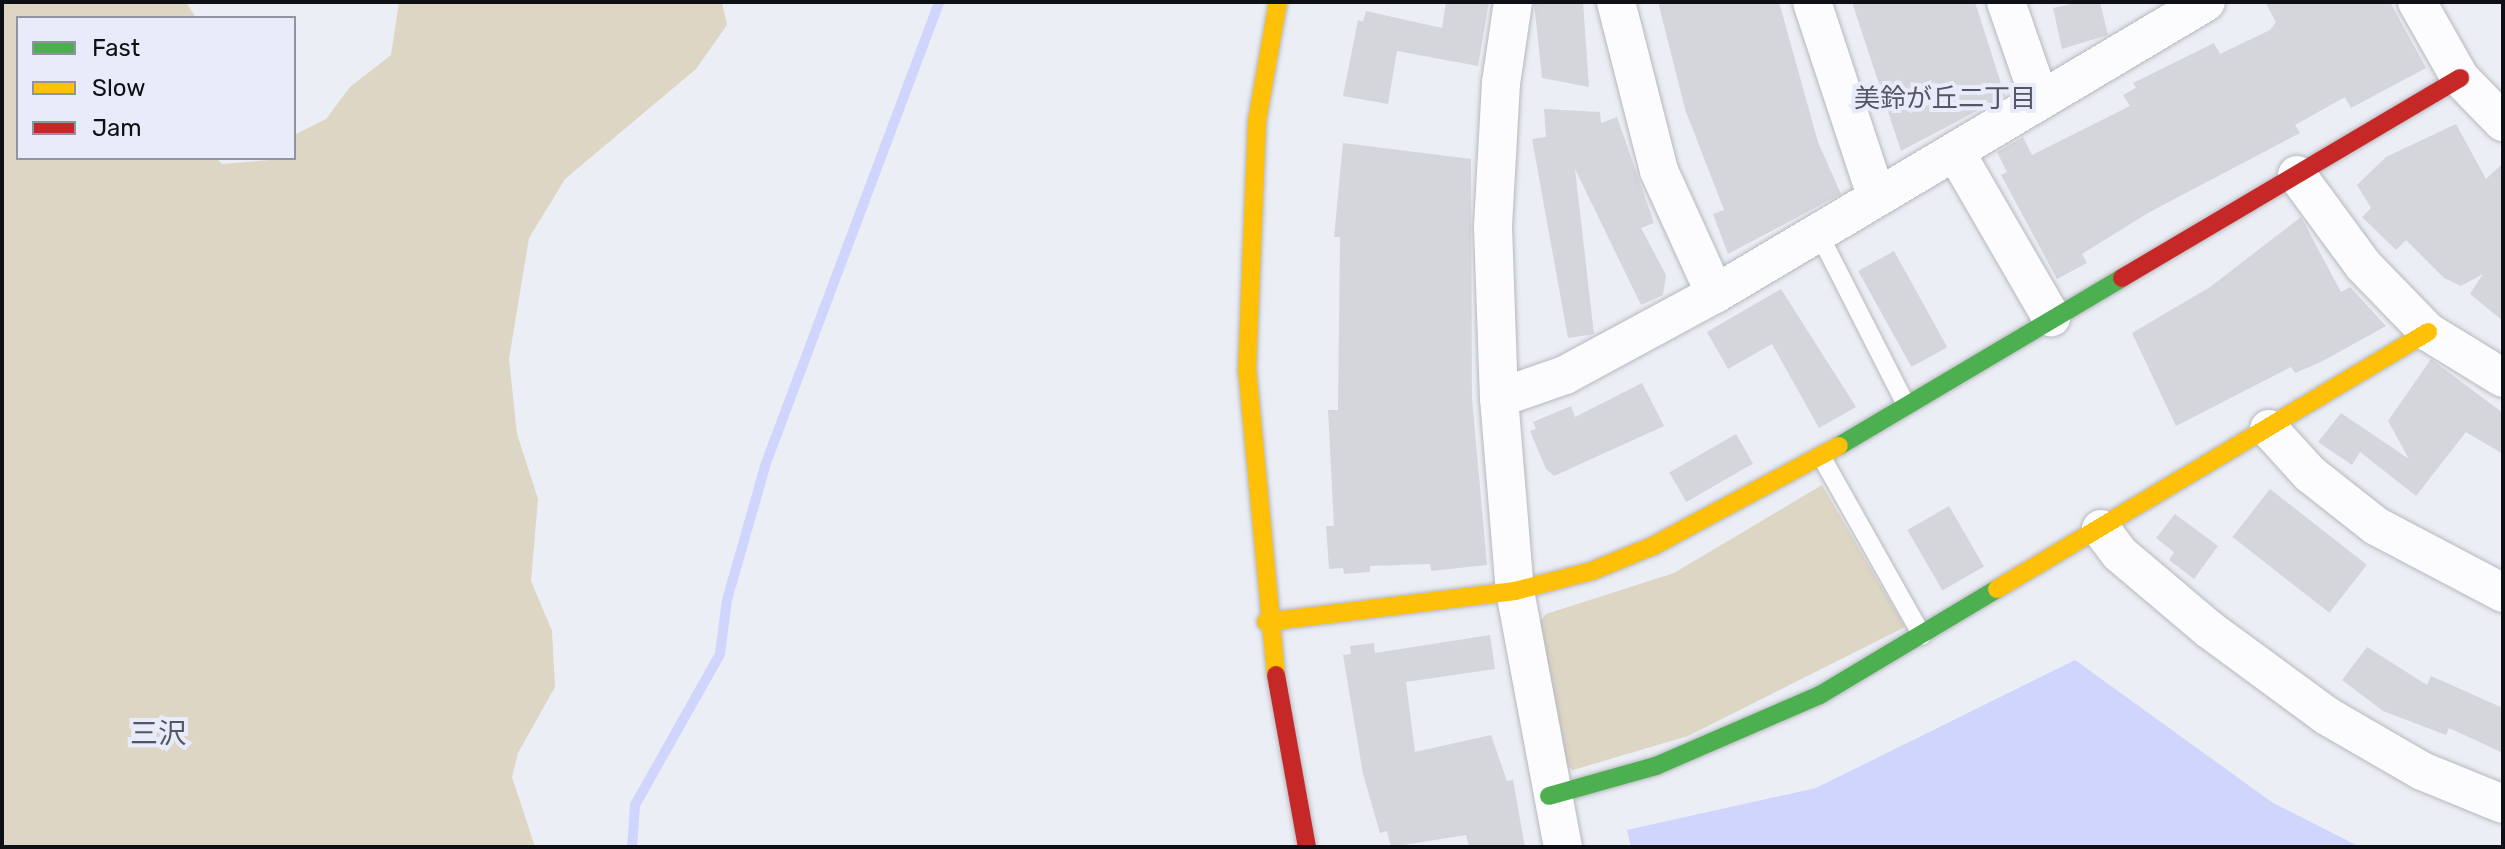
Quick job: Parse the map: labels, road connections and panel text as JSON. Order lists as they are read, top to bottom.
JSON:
{
  "districts": ["美鈴が丘二丁目", "三沢"],
  "legend": ["Fast", "Slow", "Jam"]
}
